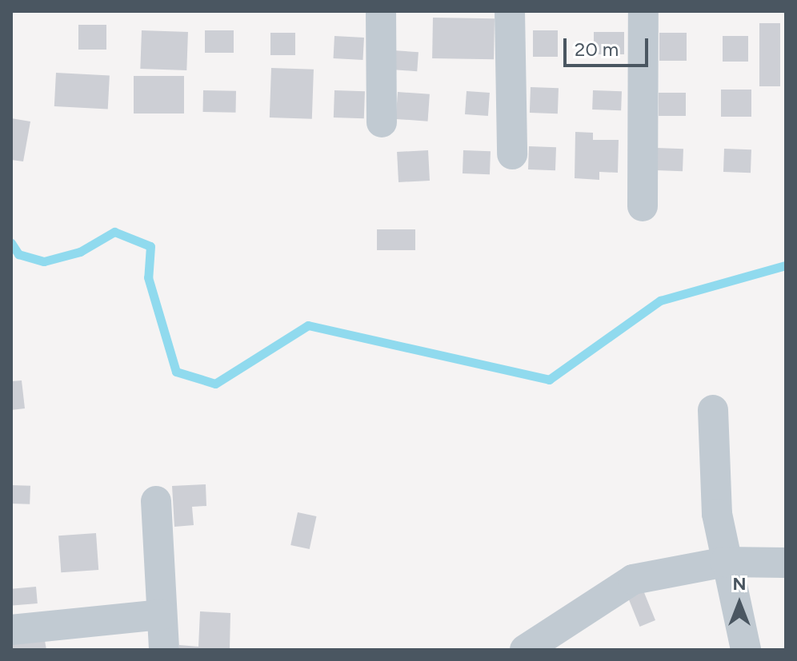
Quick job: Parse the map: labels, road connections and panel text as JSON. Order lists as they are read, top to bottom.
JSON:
{
  "scale_bar": "20 m",
  "north": "top"
}
